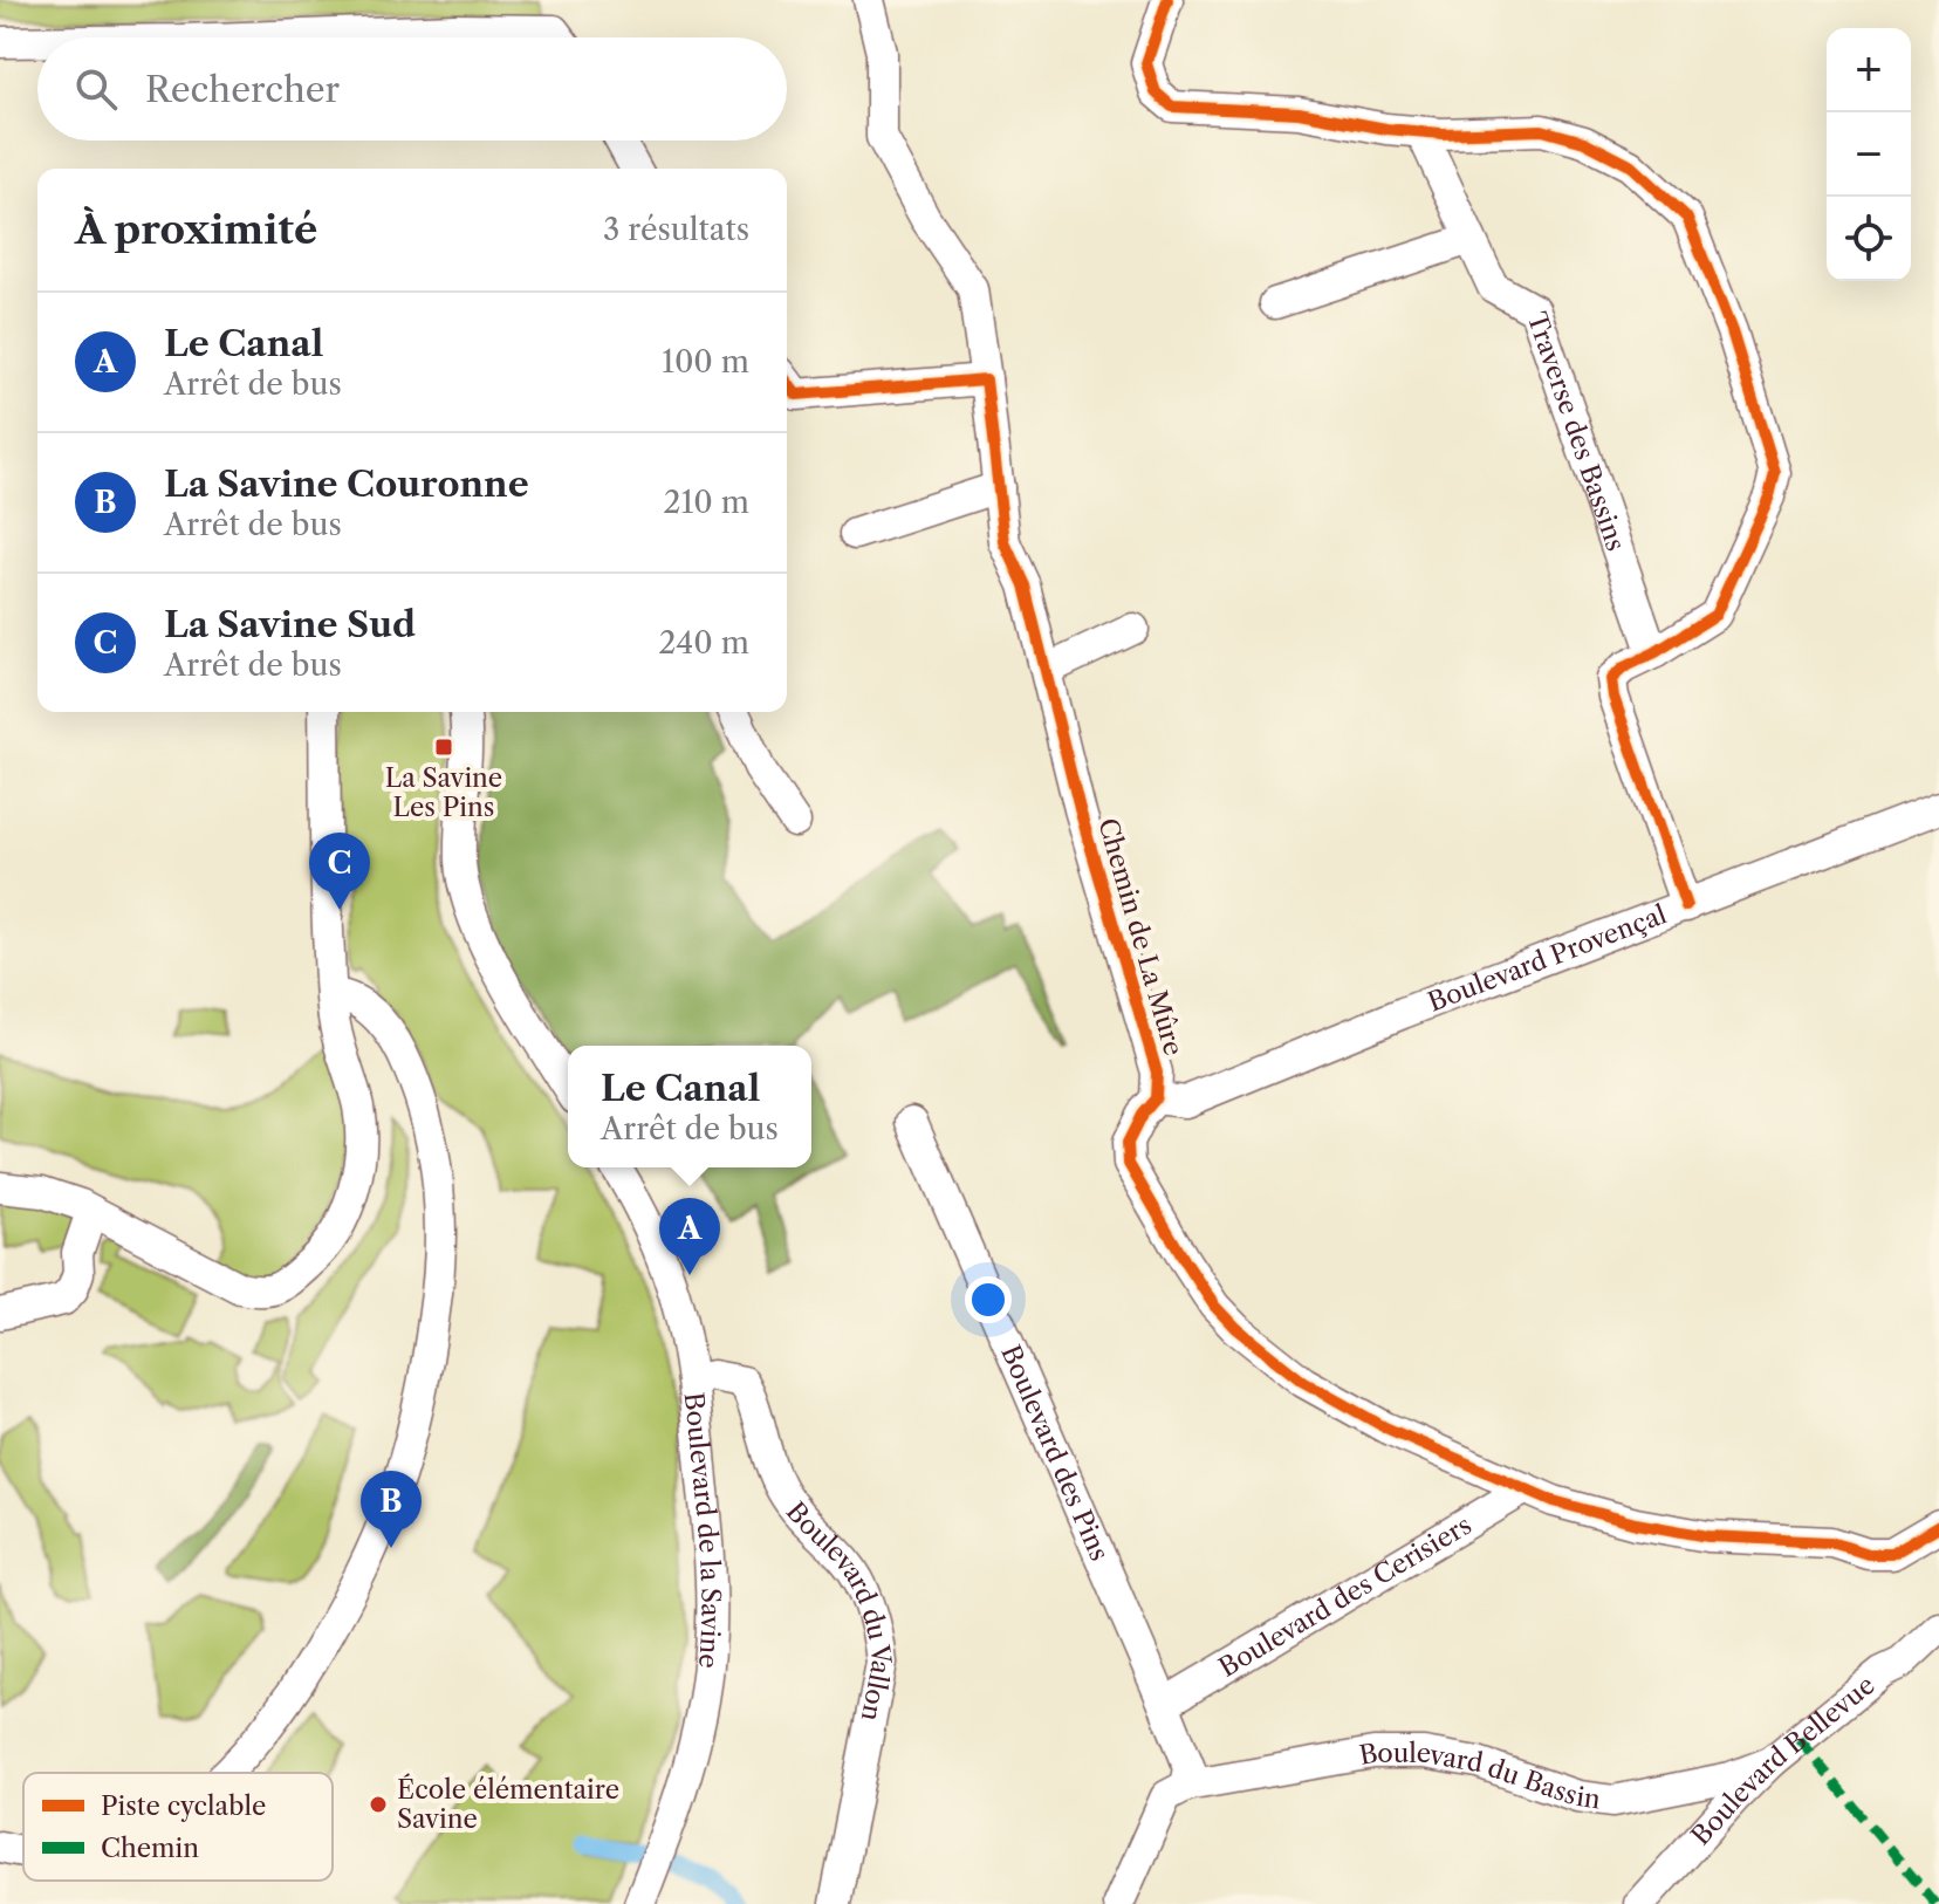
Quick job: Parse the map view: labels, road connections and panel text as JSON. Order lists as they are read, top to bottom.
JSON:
{
  "streets": {
    "street": [
      "Traverse des Bassins",
      "Chemin de La Mûre",
      "Boulevard Provençal",
      "Boulevard des Pins",
      "Boulevard de la Savine",
      "Boulevard des Cerisiers",
      "Boulevard du Vallon",
      "Boulevard Bellevue",
      "Boulevard du Bassin"
    ]
  },
  "crossings": [
    ["Chemin de La Mûre", "Boulevard Provençal"],
    ["Boulevard des Pins", "Boulevard des Cerisiers"],
    ["Boulevard des Pins", "Boulevard du Bassin"],
    ["Boulevard de la Savine", "Boulevard du Vallon"],
    ["Boulevard Bellevue", "Boulevard du Bassin"]
  ],
  "places": {
    "transit": ["La Savine Les Pins"],
    "other": ["École élémentaire Savine"]
  },
  "legend": ["Piste cyclable", "Chemin"],
  "page": {
    "map_buttons": ["+", "−"],
    "search": "Rechercher",
    "heading": ["À proximité", "3 résultats"],
    "list": [
      {
        "mark": "A",
        "name": "Le Canal",
        "note": "Arrêt de bus",
        "value": "100 m"
      },
      {
        "mark": "B",
        "name": "La Savine Couronne",
        "note": "Arrêt de bus",
        "value": "210 m"
      },
      {
        "mark": "C",
        "name": "La Savine Sud",
        "note": "Arrêt de bus",
        "value": "240 m"
      }
    ],
    "pins": ["C", "A", "B"],
    "popup": ["Le Canal", "Arrêt de bus"]
  }
}
